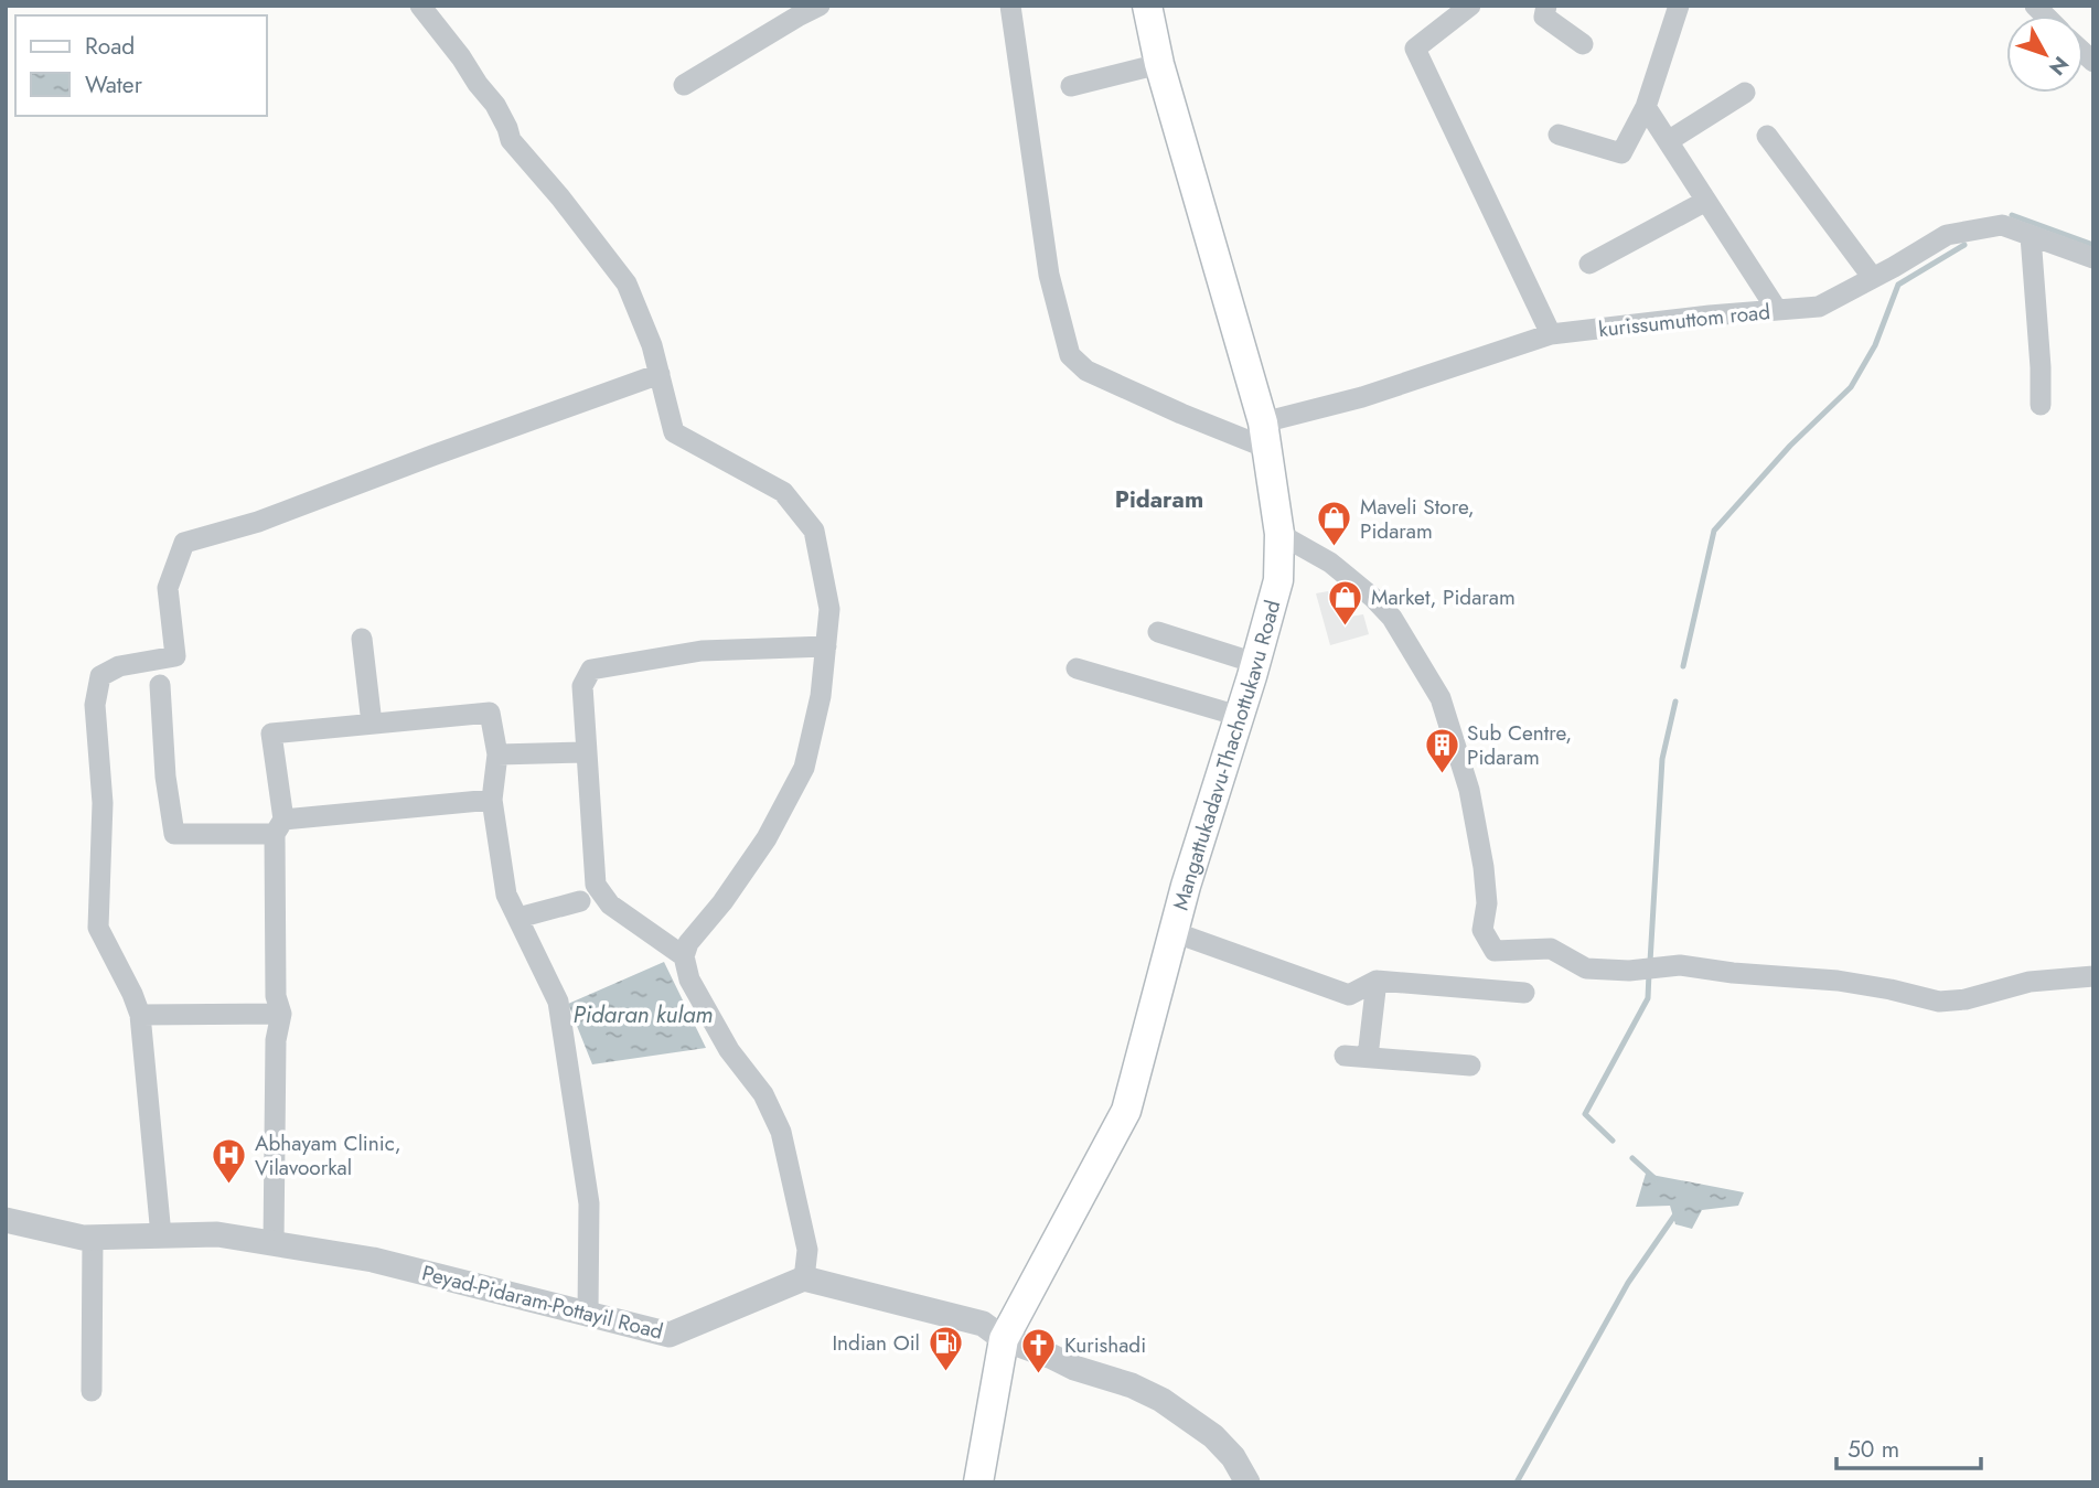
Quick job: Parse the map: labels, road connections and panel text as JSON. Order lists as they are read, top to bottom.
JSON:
{
  "streets": {
    "main road": ["Mangattukadavu-Thachottukavu Road"],
    "street": ["kurissumuttom road", "Peyad-Pidaram-Pottayil Road"]
  },
  "crossings": [
    ["kurissumuttom road", "Mangattukadavu-Thachottukavu Road"]
  ],
  "districts": ["Pidaram"],
  "water": ["Pidaran kulam"],
  "places": {
    "shop": ["Maveli Store, Pidaram", "Market, Pidaram"],
    "building": ["Sub Centre, Pidaram"],
    "hospital": ["Abhayam Clinic, Vilavoorkal"],
    "fuel station": ["Indian Oil"],
    "church": ["Kurishadi"]
  },
  "legend": ["Road", "Water"],
  "scale_bar": "50 m",
  "north": "bottom right"
}
